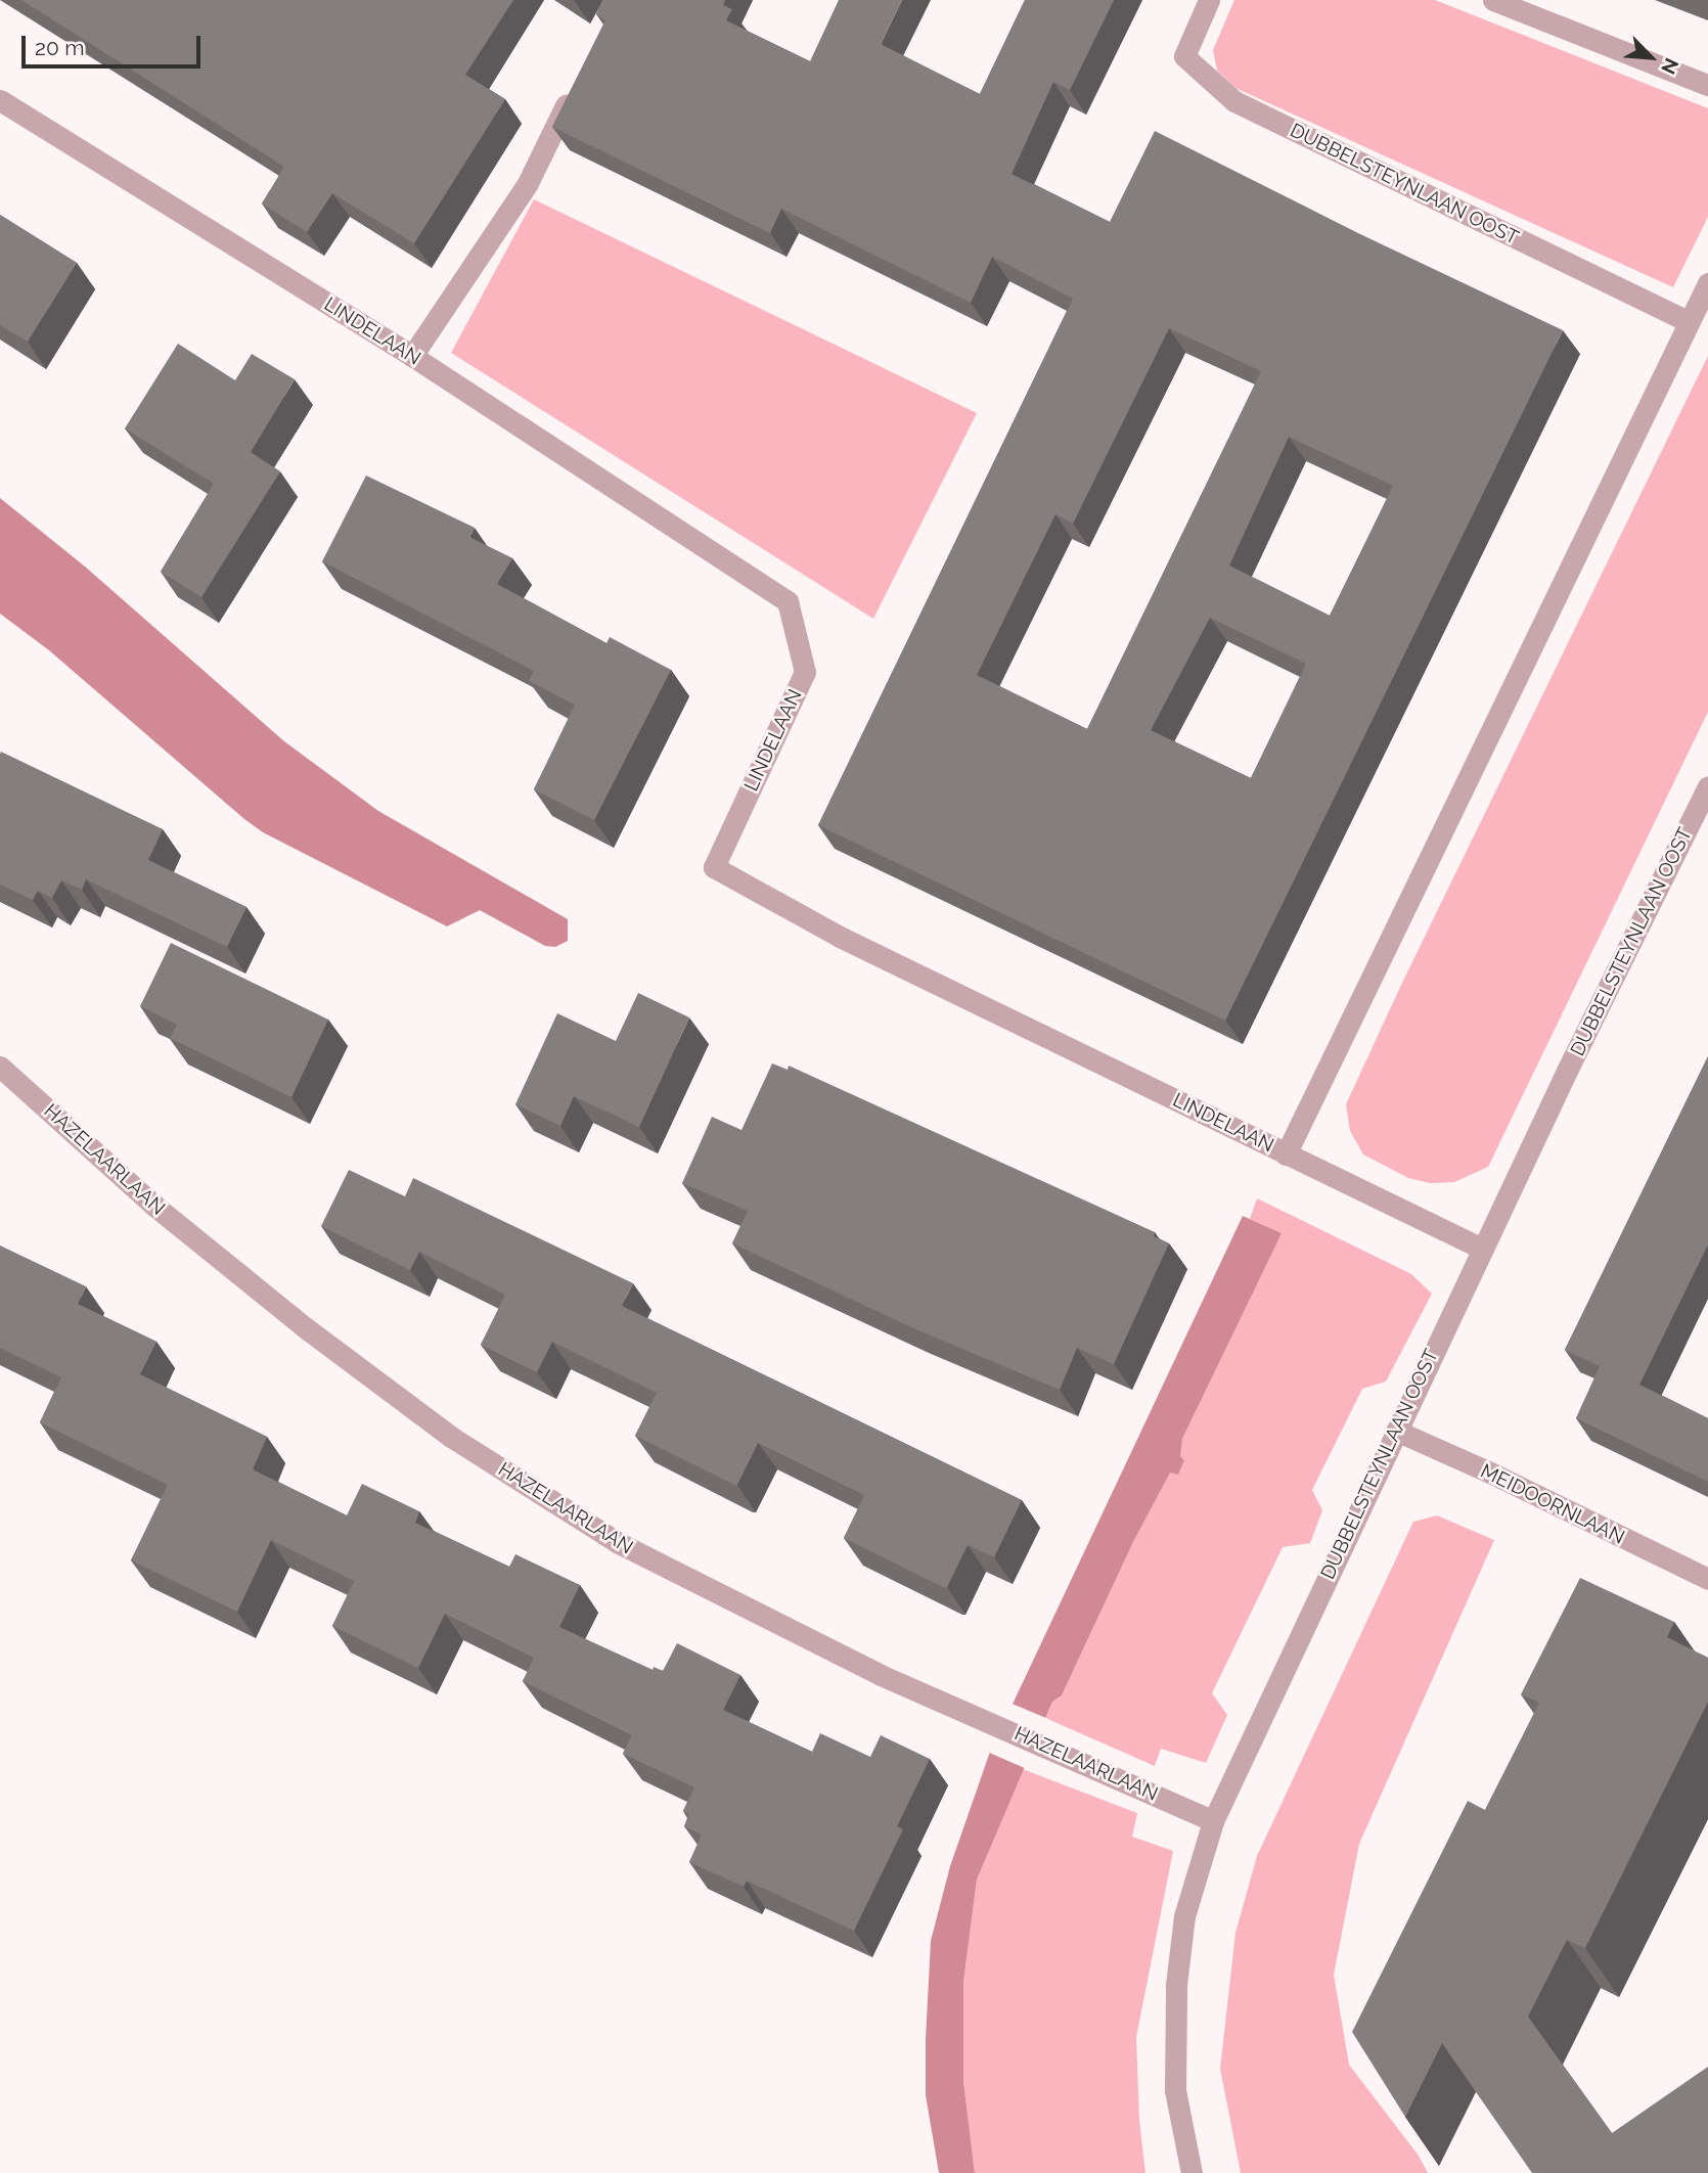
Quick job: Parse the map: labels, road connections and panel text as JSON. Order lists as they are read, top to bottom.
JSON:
{
  "streets": {
    "street": [
      "DUBBELSTEYNLAAN OOST",
      "LINDELAAN",
      "HAZELAARLAAN",
      "MEIDOORNLAAN"
    ]
  },
  "crossings": [
    ["DUBBELSTEYNLAAN OOST", "LINDELAAN"],
    ["DUBBELSTEYNLAAN OOST", "HAZELAARLAAN"],
    ["DUBBELSTEYNLAAN OOST", "MEIDOORNLAAN"]
  ],
  "scale_bar": "20 m",
  "north": "bottom right"
}
